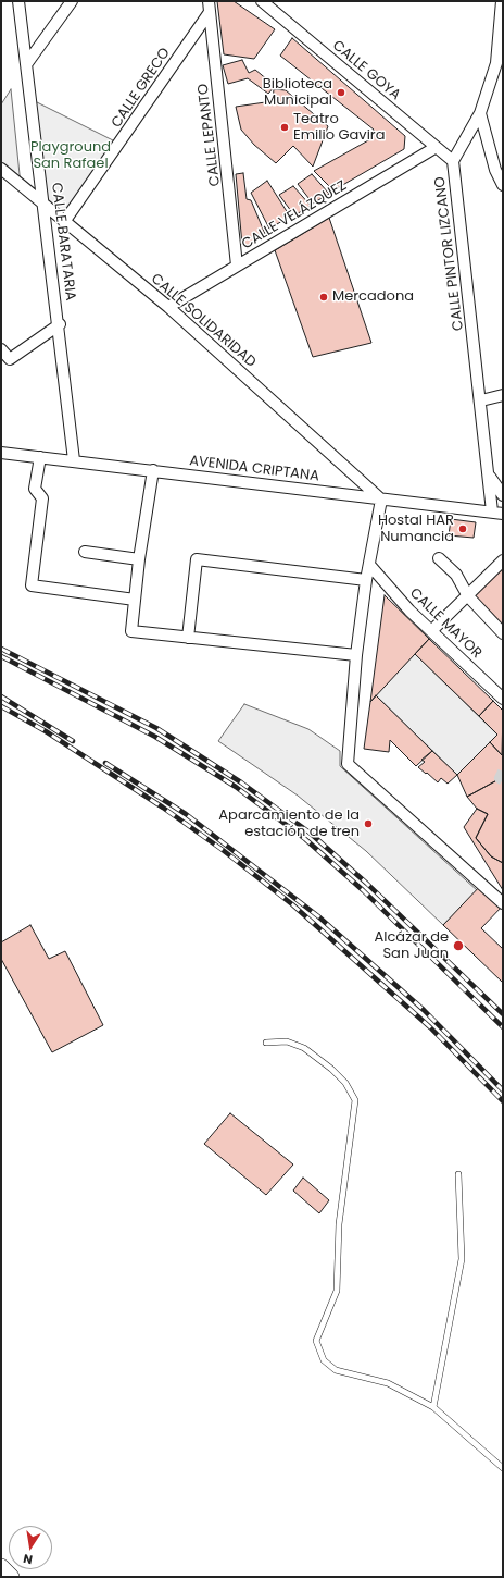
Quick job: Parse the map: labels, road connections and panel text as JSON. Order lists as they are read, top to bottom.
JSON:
{
  "streets": {
    "street": [
      "CALLE GOYA",
      "CALLE GRECO",
      "CALLE LEPANTO",
      "CALLE VELÁZQUEZ",
      "CALLE BARATARIA",
      "CALLE PINTOR LIZCANO",
      "CALLE SOLIDARIDAD",
      "AVENIDA CRIPTANA",
      "CALLE MAYOR"
    ]
  },
  "crossings": [
    ["CALLE GOYA", "CALLE VELÁZQUEZ"],
    ["CALLE GOYA", "CALLE PINTOR LIZCANO"],
    ["CALLE GRECO", "CALLE LEPANTO"],
    ["CALLE GRECO", "CALLE SOLIDARIDAD"],
    ["CALLE LEPANTO", "CALLE VELÁZQUEZ"],
    ["CALLE VELÁZQUEZ", "CALLE SOLIDARIDAD"],
    ["CALLE BARATARIA", "CALLE SOLIDARIDAD"],
    ["CALLE BARATARIA", "AVENIDA CRIPTANA"],
    ["CALLE PINTOR LIZCANO", "AVENIDA CRIPTANA"],
    ["CALLE SOLIDARIDAD", "AVENIDA CRIPTANA"]
  ],
  "parks": ["Playground San Rafael"],
  "places": [
    "Biblioteca Municipal",
    "Teatro Emilio Gavira",
    "Mercadona",
    "Hostal HAR Numancia",
    "Aparcamiento de la estación de tren",
    "Alcázar de San Juan"
  ],
  "north": "bottom"
}
